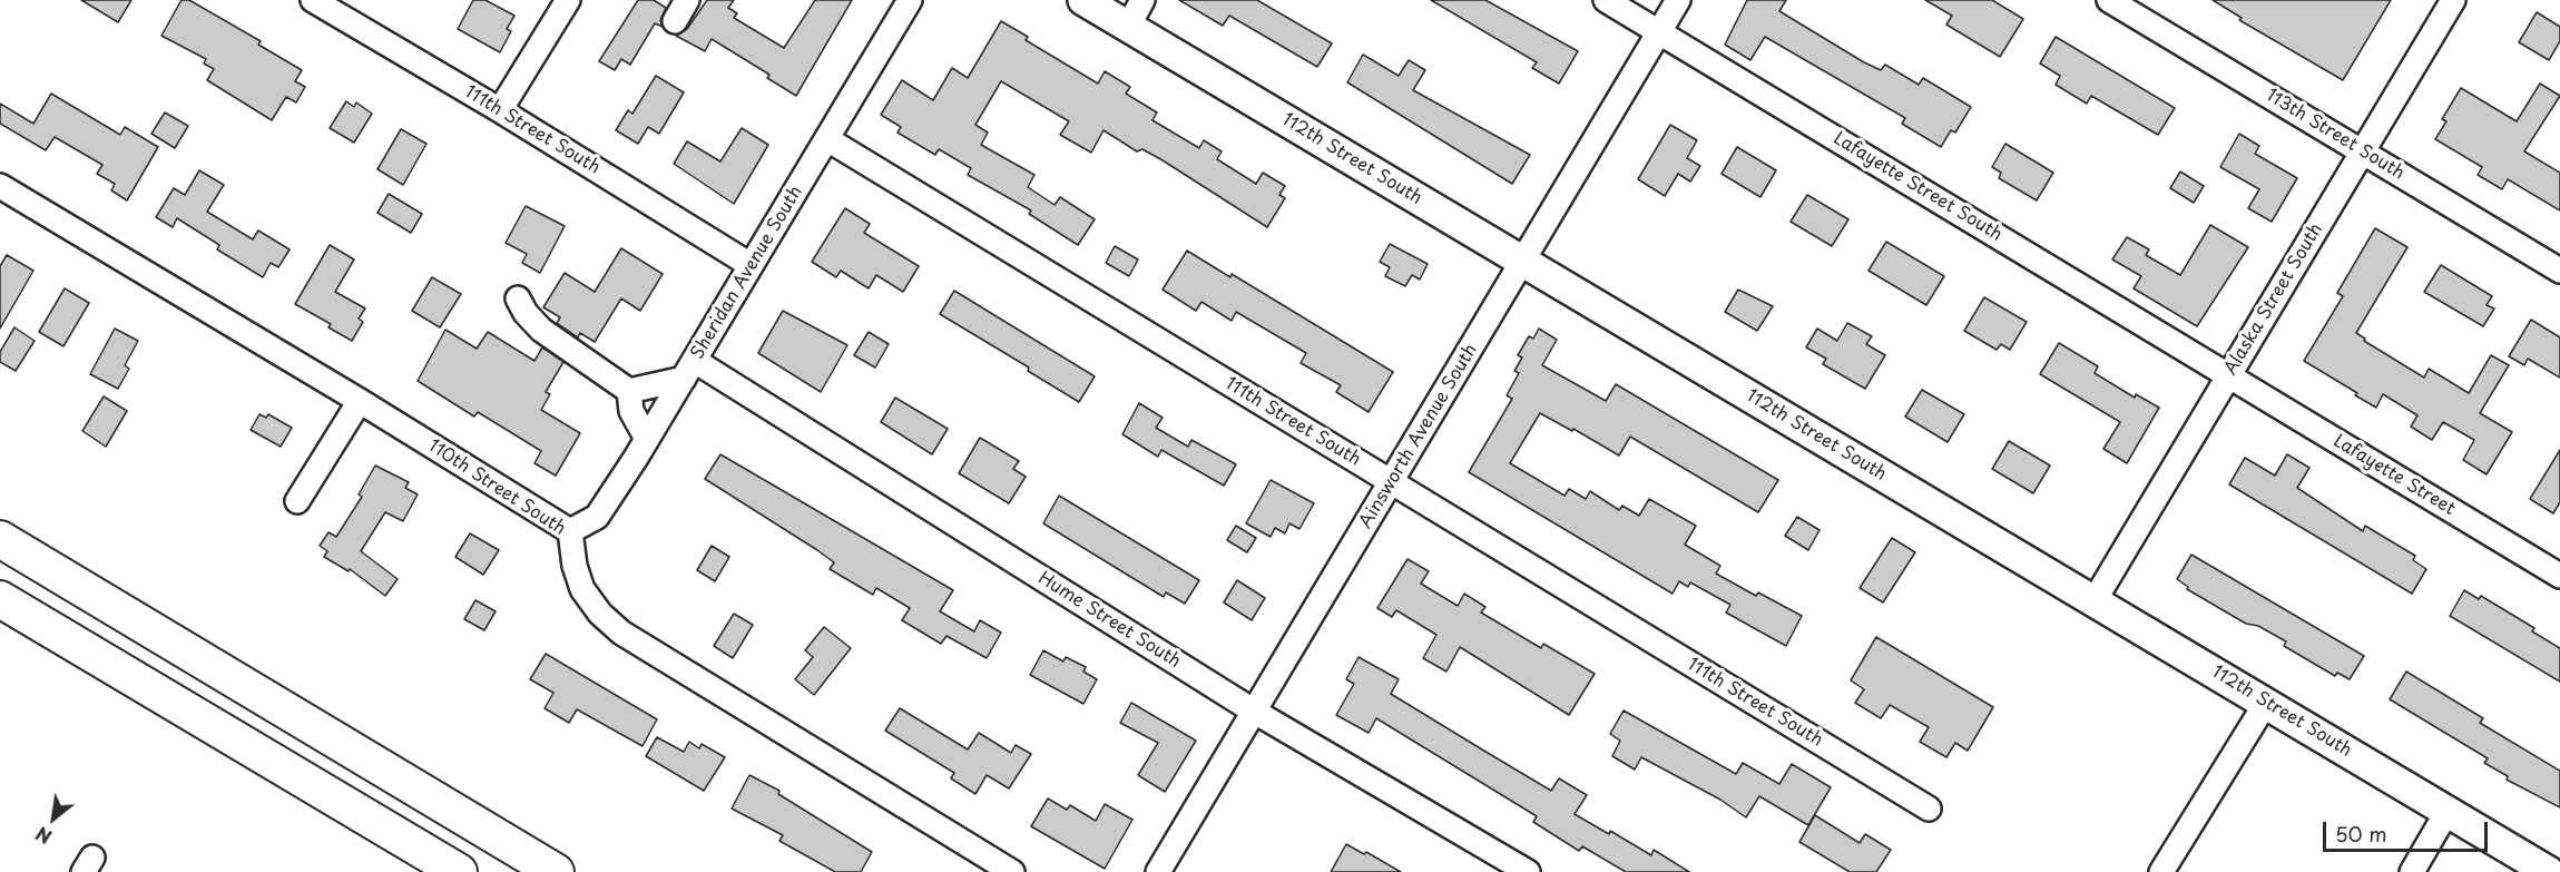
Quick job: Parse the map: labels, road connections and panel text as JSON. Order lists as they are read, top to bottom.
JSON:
{
  "streets": {
    "main road": ["112th Street South"],
    "street": [
      "111th Street South",
      "113th Street South",
      "Lafayette Street South",
      "Sheridan Avenue South",
      "Alaska Street South",
      "Ainsworth Avenue South",
      "Lafayette Street",
      "110th Street South",
      "Hume Street South"
    ]
  },
  "crossings": [
    ["111th Street South", "Sheridan Avenue South"],
    ["111th Street South", "Ainsworth Avenue South"],
    ["113th Street South", "Alaska Street South"],
    ["112th Street South", "Alaska Street South"],
    ["112th Street South", "Ainsworth Avenue South"],
    ["Lafayette Street South", "Alaska Street South"],
    ["Lafayette Street South", "Ainsworth Avenue South"],
    ["Lafayette Street South", "Lafayette Street"],
    ["Sheridan Avenue South", "110th Street South"],
    ["Sheridan Avenue South", "Hume Street South"],
    ["Alaska Street South", "Lafayette Street"],
    ["Ainsworth Avenue South", "Hume Street South"]
  ],
  "scale_bar": "50 m",
  "north": "bottom left"
}
